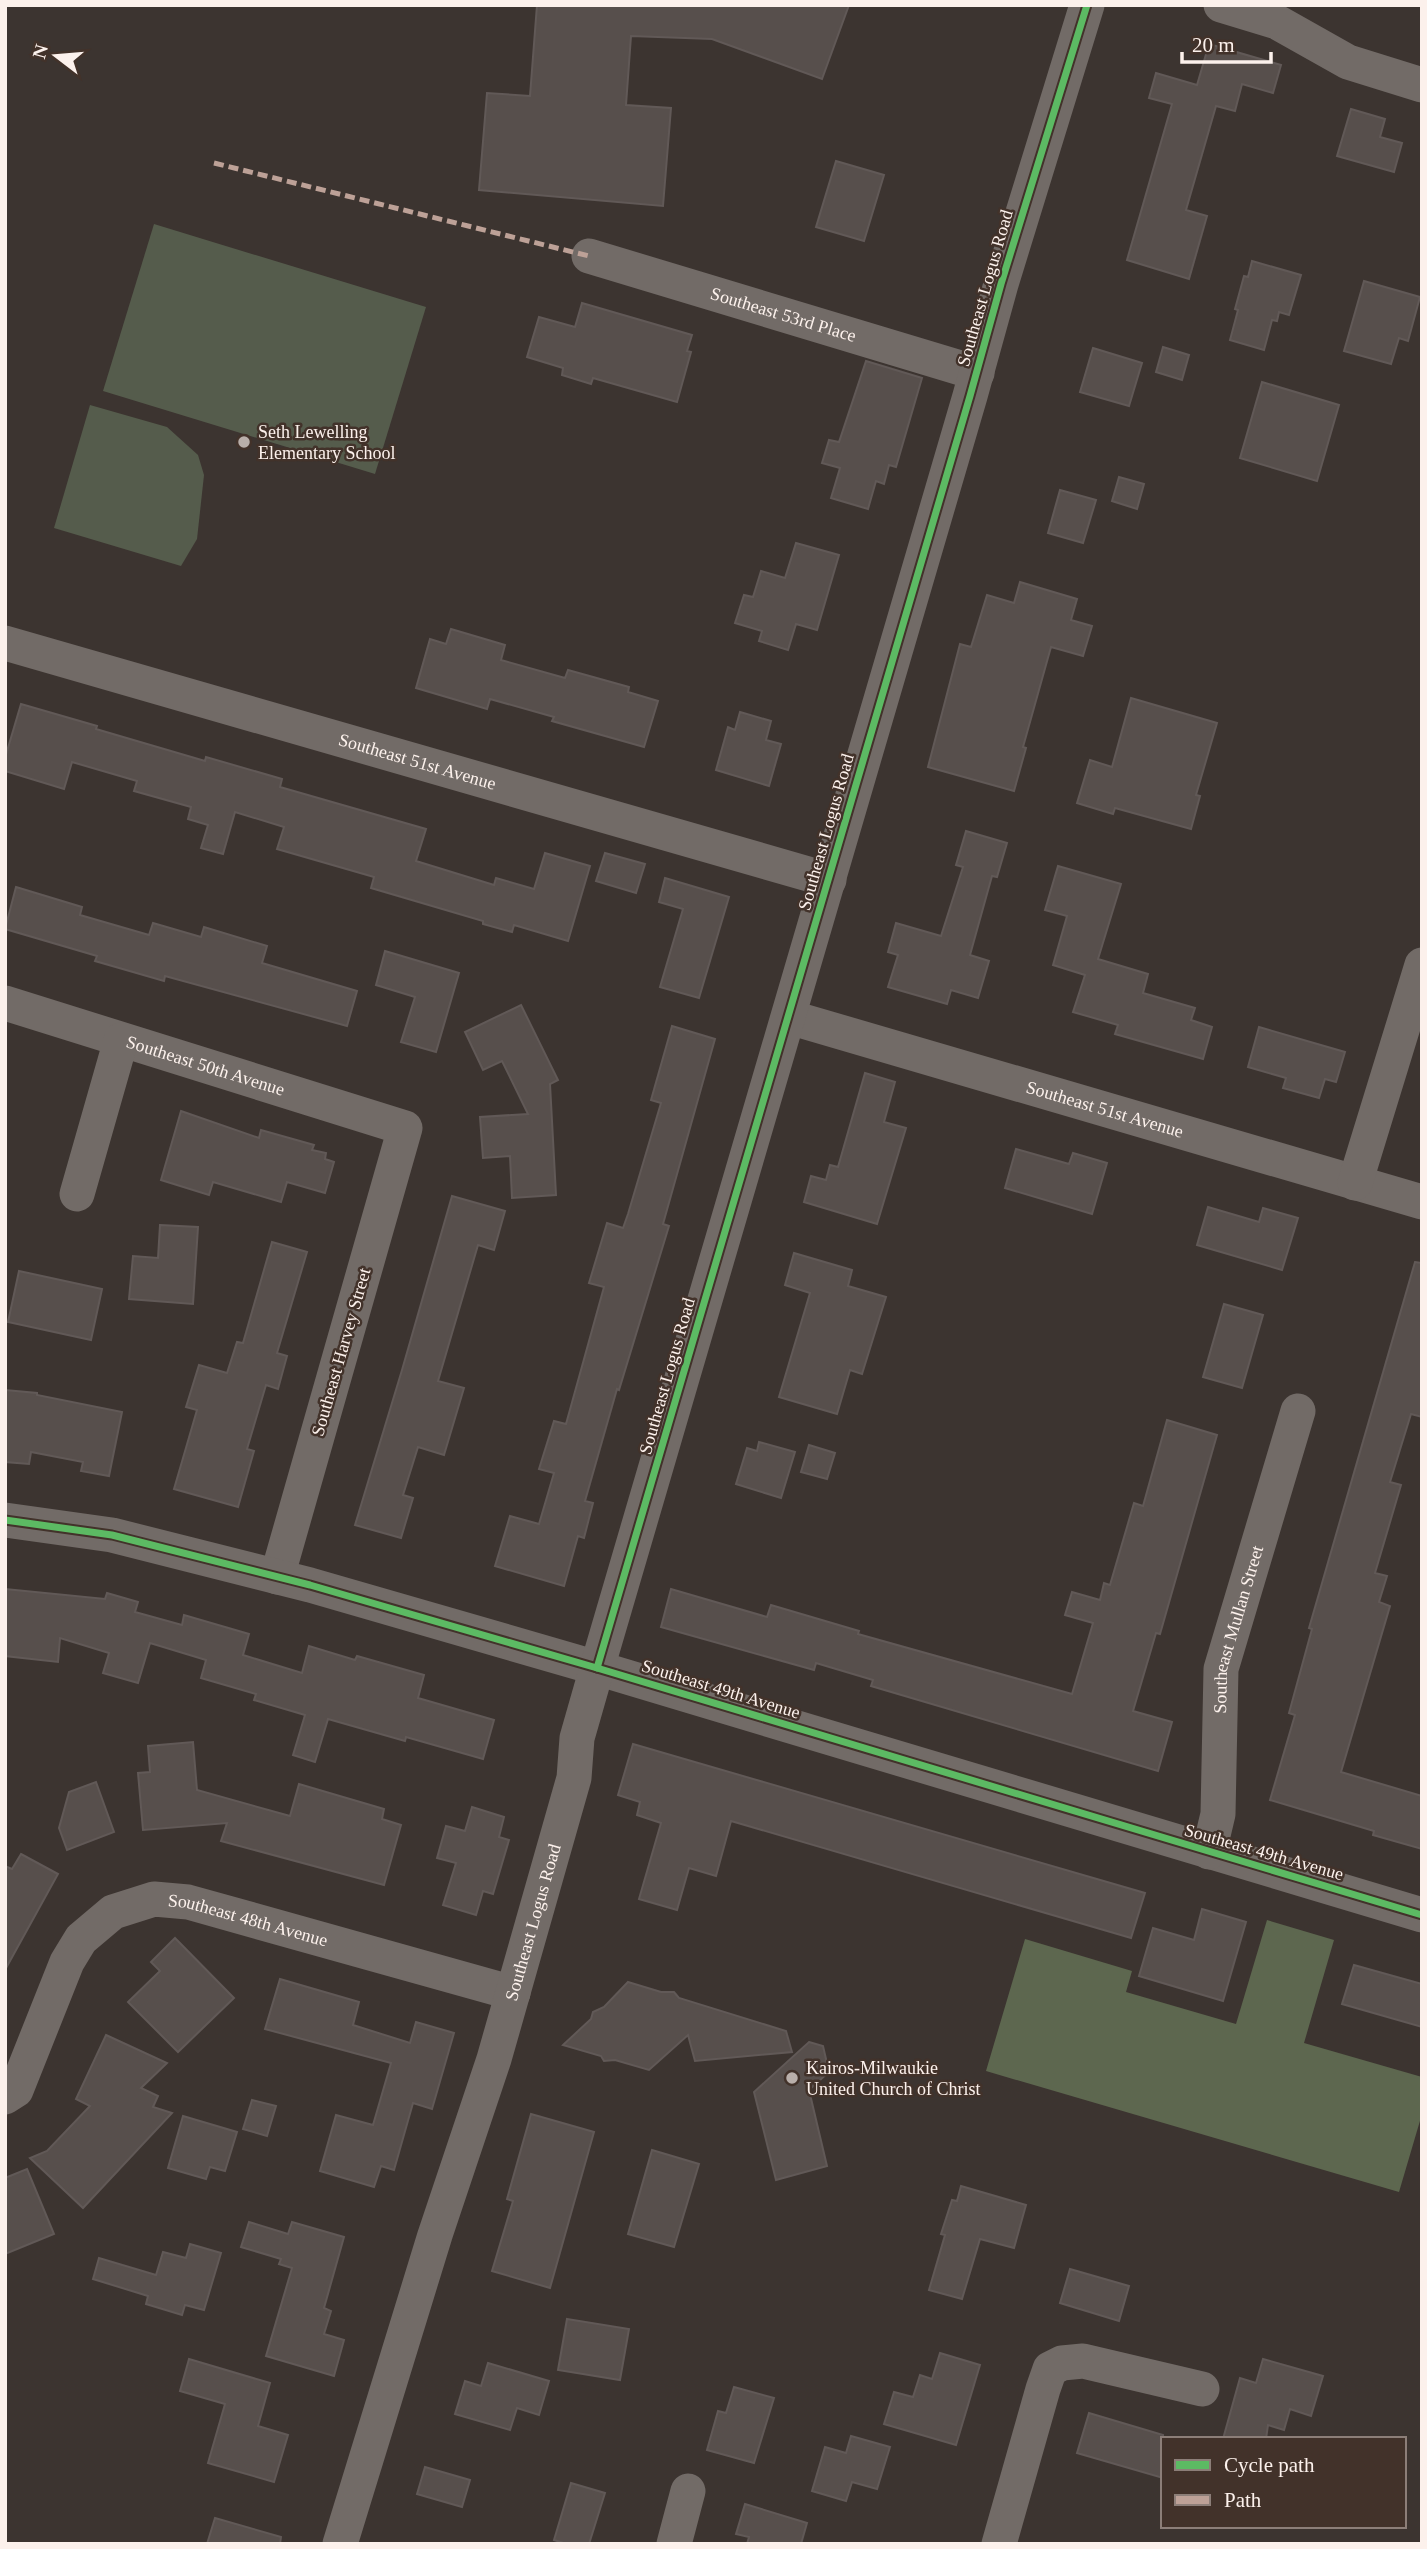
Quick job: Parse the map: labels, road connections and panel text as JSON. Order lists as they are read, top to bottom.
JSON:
{
  "streets": {
    "street": [
      "Southeast Logus Road",
      "Southeast 53rd Place",
      "Southeast 51st Avenue",
      "Southeast 50th Avenue",
      "Southeast Harvey Street",
      "Southeast Mullan Street",
      "Southeast 49th Avenue",
      "Southeast 48th Avenue"
    ]
  },
  "crossings": [
    ["Southeast Logus Road", "Southeast 53rd Place"],
    ["Southeast Logus Road", "Southeast 51st Avenue"],
    ["Southeast Logus Road", "Southeast 49th Avenue"],
    ["Southeast Logus Road", "Southeast 48th Avenue"],
    ["Southeast 50th Avenue", "Southeast Harvey Street"],
    ["Southeast Harvey Street", "Southeast 49th Avenue"],
    ["Southeast Mullan Street", "Southeast 49th Avenue"]
  ],
  "places": ["Seth Lewelling Elementary School", "Kairos-Milwaukie United Church of Christ"],
  "legend": ["Cycle path", "Path"],
  "scale_bar": "20 m",
  "north": "left"
}
